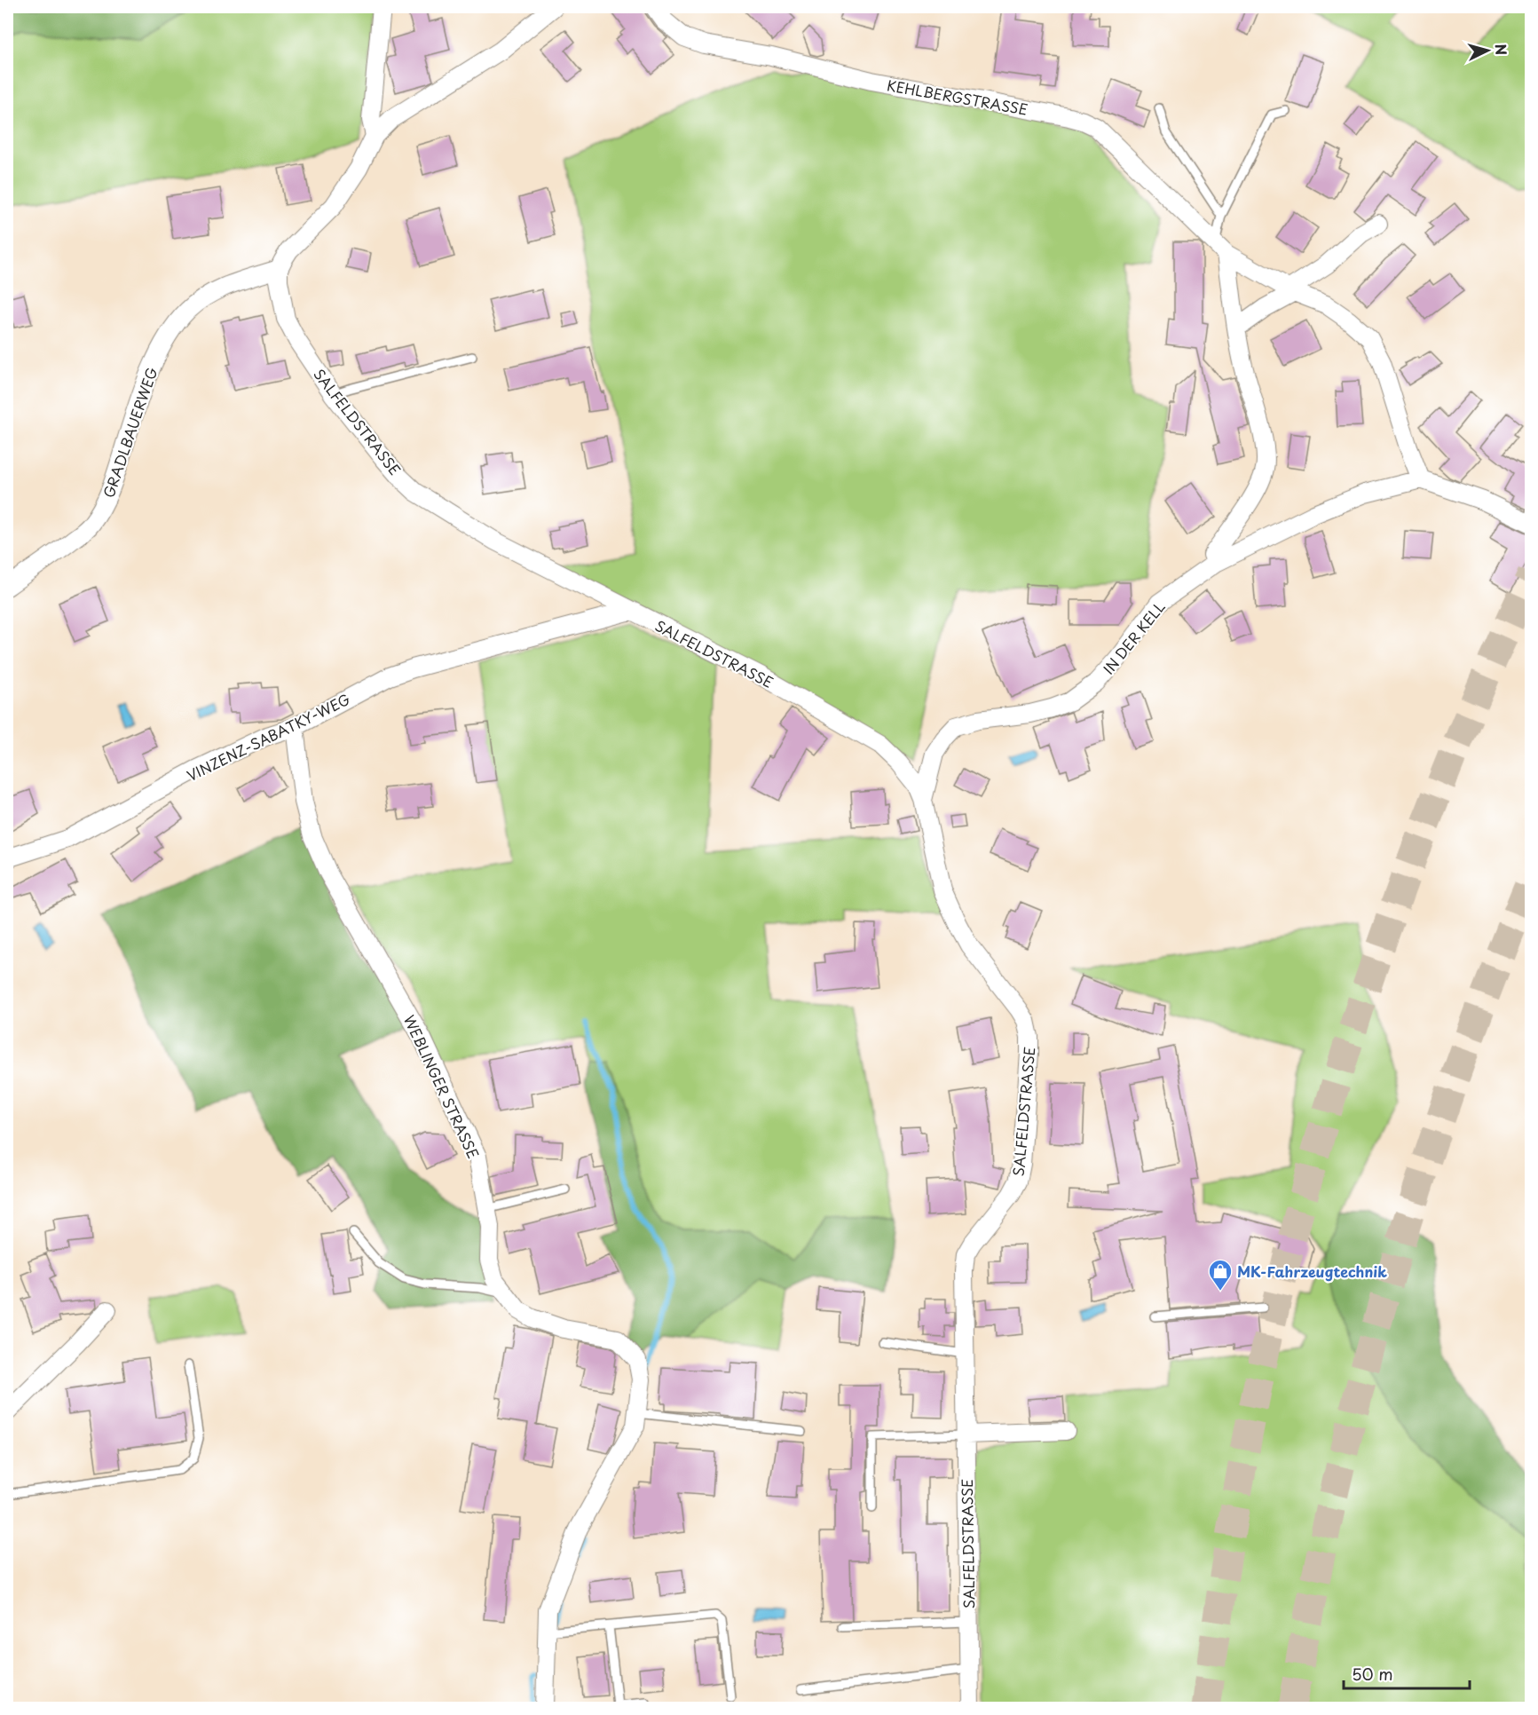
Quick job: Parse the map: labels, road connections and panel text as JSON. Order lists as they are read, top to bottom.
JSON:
{
  "streets": {
    "street": [
      "KEHLBERGSTRASSE",
      "SALFELDSTRASSE",
      "GRADLBAUERWEG",
      "IN DER KELL",
      "VINZENZ-SABATKY-WEG",
      "WEBLINGER STRASSE"
    ]
  },
  "crossings": [
    ["KEHLBERGSTRASSE", "IN DER KELL"],
    ["SALFELDSTRASSE", "GRADLBAUERWEG"],
    ["SALFELDSTRASSE", "IN DER KELL"],
    ["SALFELDSTRASSE", "VINZENZ-SABATKY-WEG"],
    ["VINZENZ-SABATKY-WEG", "WEBLINGER STRASSE"]
  ],
  "places": {
    "shop": ["MK-Fahrzeugtechnik"]
  },
  "scale_bar": "50 m",
  "north": "right"
}
